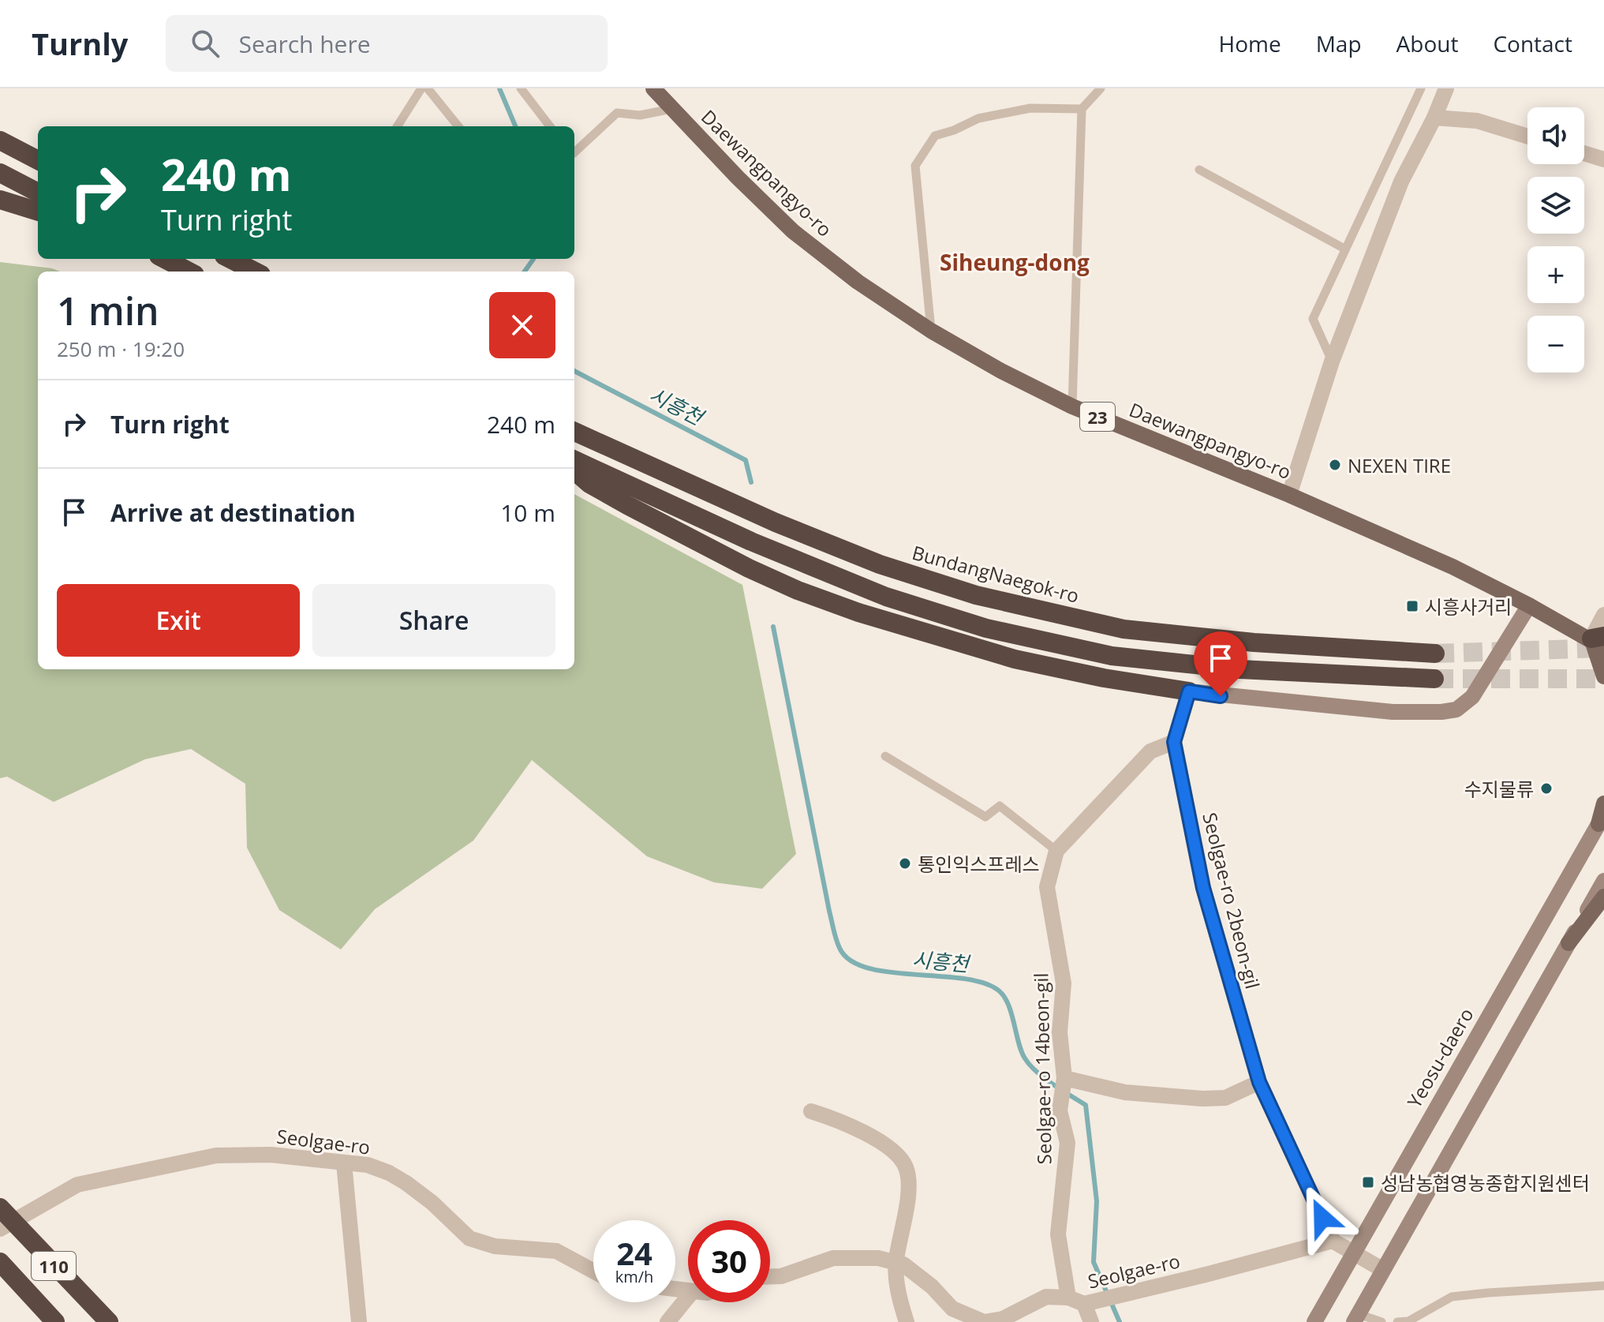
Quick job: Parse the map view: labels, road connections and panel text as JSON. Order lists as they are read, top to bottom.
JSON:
{
  "streets": {
    "highway": ["BundangNaegok-ro", "110"],
    "main road": ["Daewangpangyo-ro", "23", "Yeosu-daero"],
    "street": ["Seolgae-ro 2beon-gil", "Seolgae-ro 14beon-gil", "Seolgae-ro"]
  },
  "crossings": [
    ["Seolgae-ro 2beon-gil", "Seolgae-ro 14beon-gil"],
    ["Seolgae-ro 2beon-gil", "Seolgae-ro"],
    ["Seolgae-ro 14beon-gil", "Seolgae-ro"]
  ],
  "districts": ["Siheung-dong"],
  "water": ["시흥천"],
  "places": {
    "other": ["NEXEN TIRE", "수지물류", "통인익스프레스"],
    "transit": ["시흥사거리", "성남농협영농종합지원센터"]
  },
  "page": {
    "header": "Turnly",
    "search": "Search here",
    "nav": [
      "Home",
      "Map",
      "About",
      "Contact"
    ],
    "map_buttons": ["+", "−"],
    "turn": ["240 m", "Turn right"],
    "heading": ["1 min", "250 m · 19:20"],
    "list": [
      {
        "name": "Turn right",
        "value": "240 m"
      },
      {
        "name": "Arrive at destination",
        "value": "10 m"
      }
    ],
    "buttons": ["Exit", "Share"],
    "speed": "24 km/h",
    "limit": "30"
  }
}
